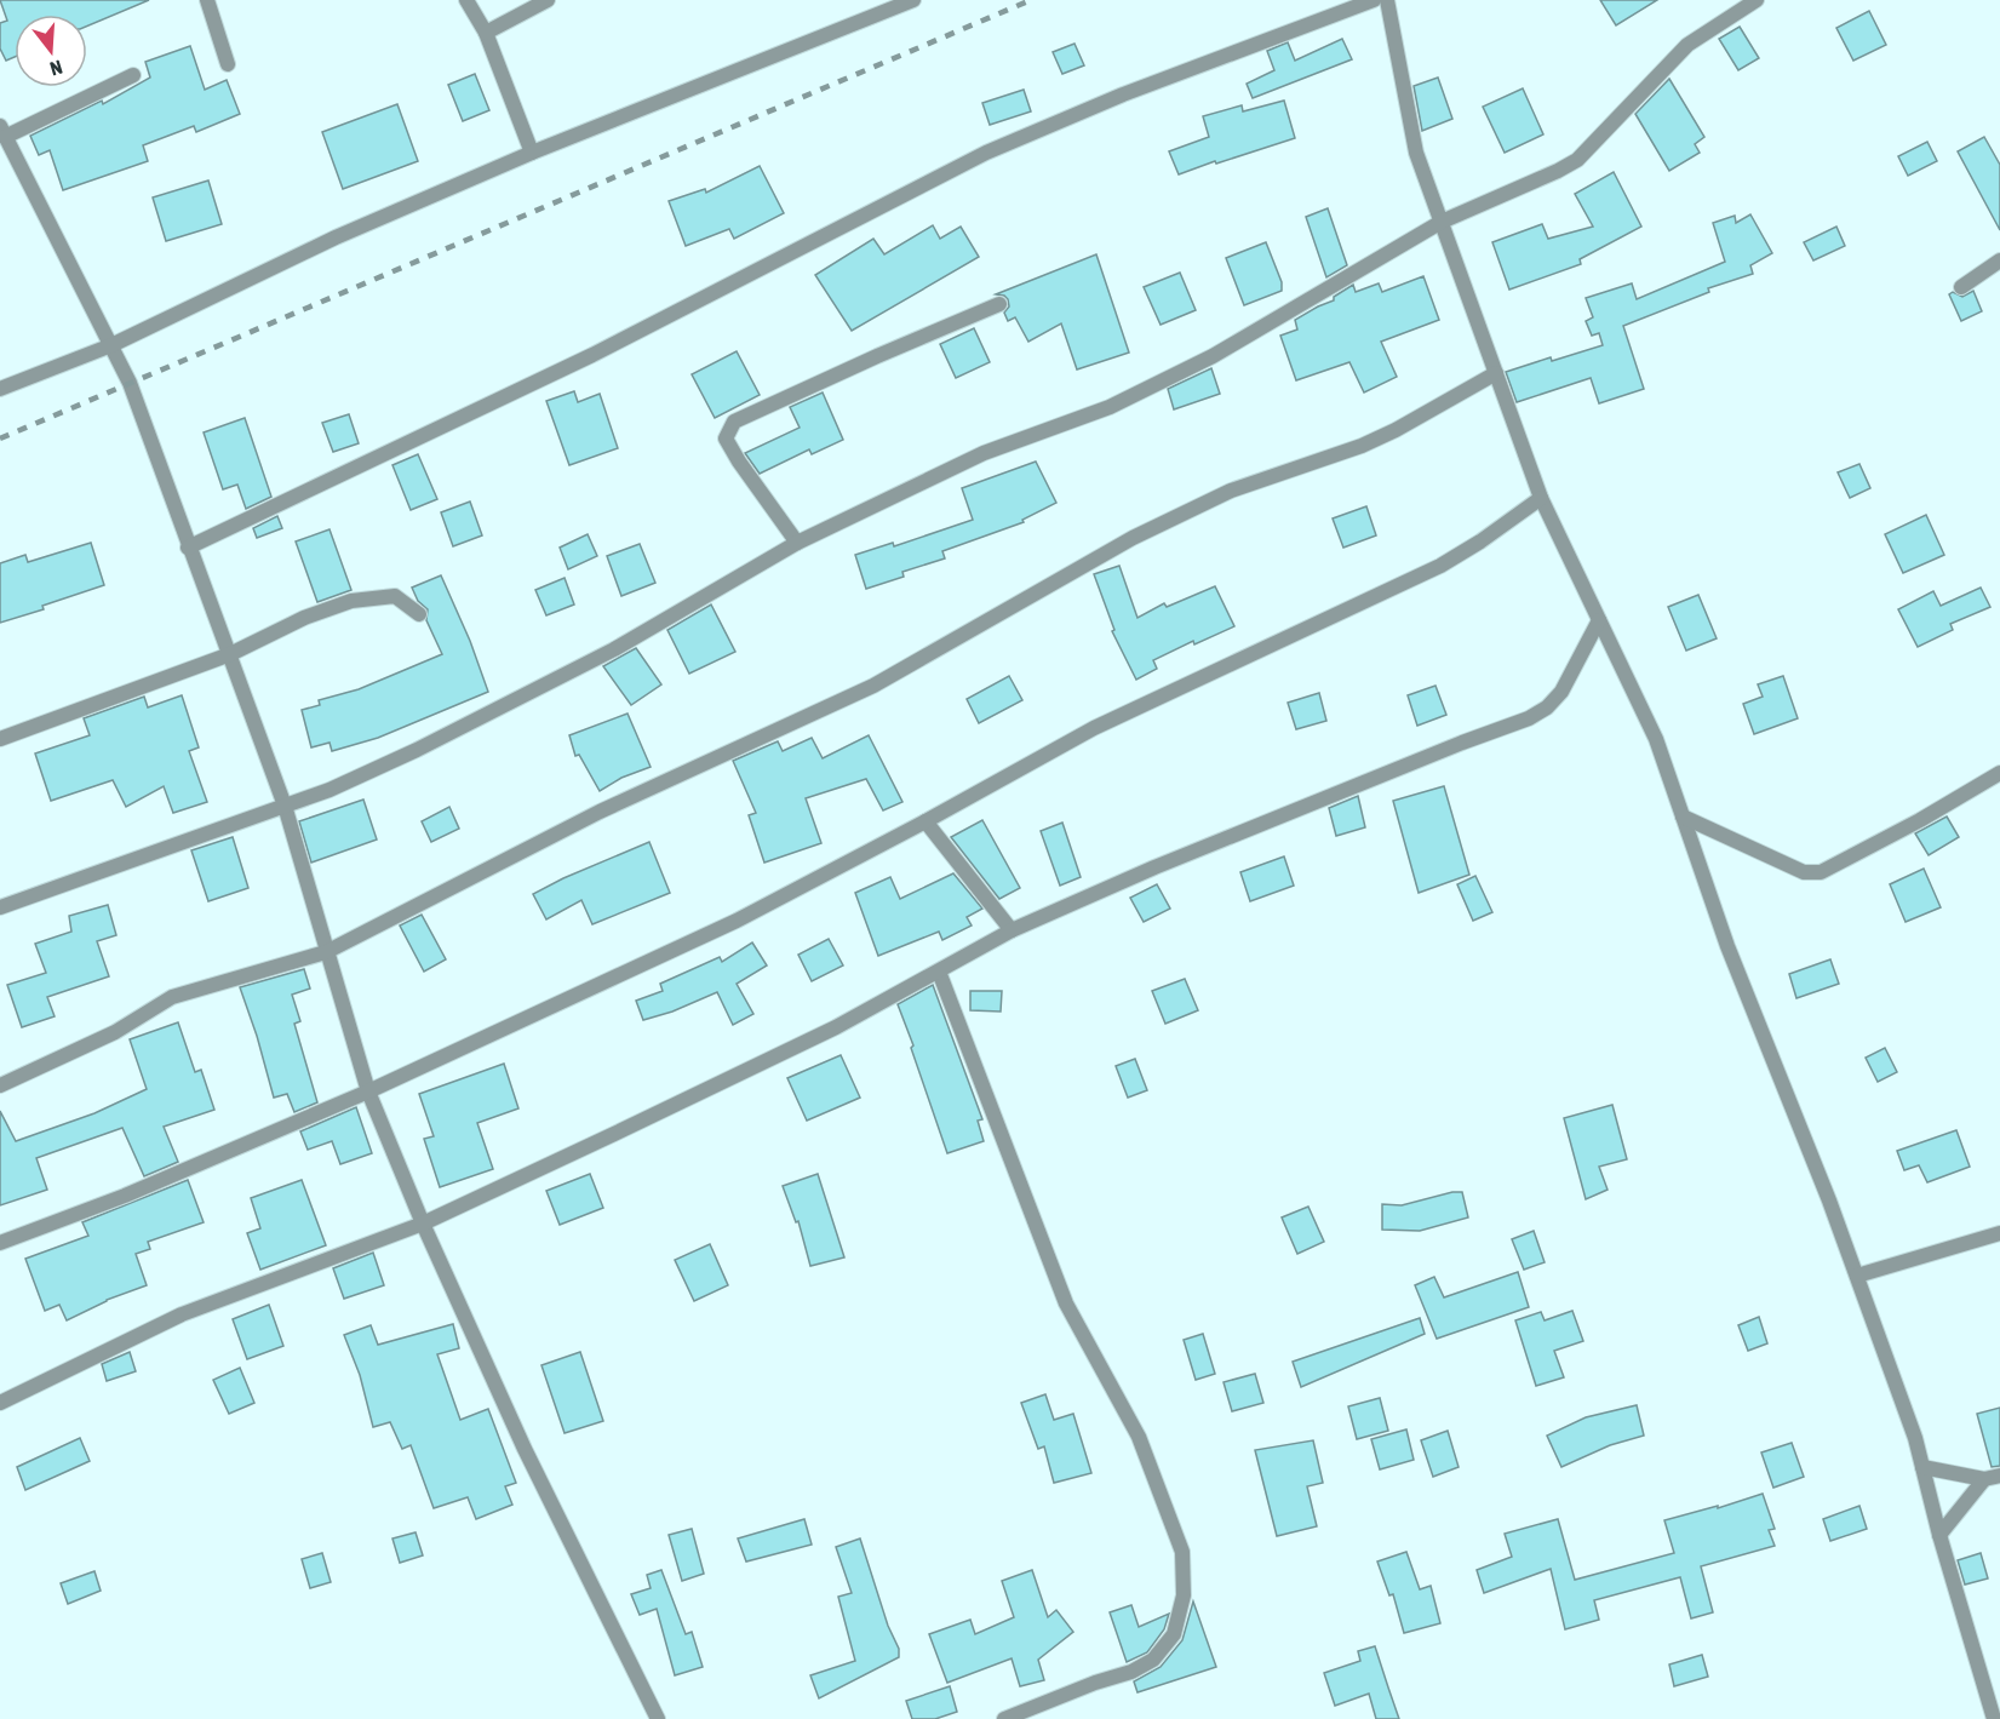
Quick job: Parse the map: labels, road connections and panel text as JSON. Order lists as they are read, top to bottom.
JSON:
{
  "north": "bottom"
}
